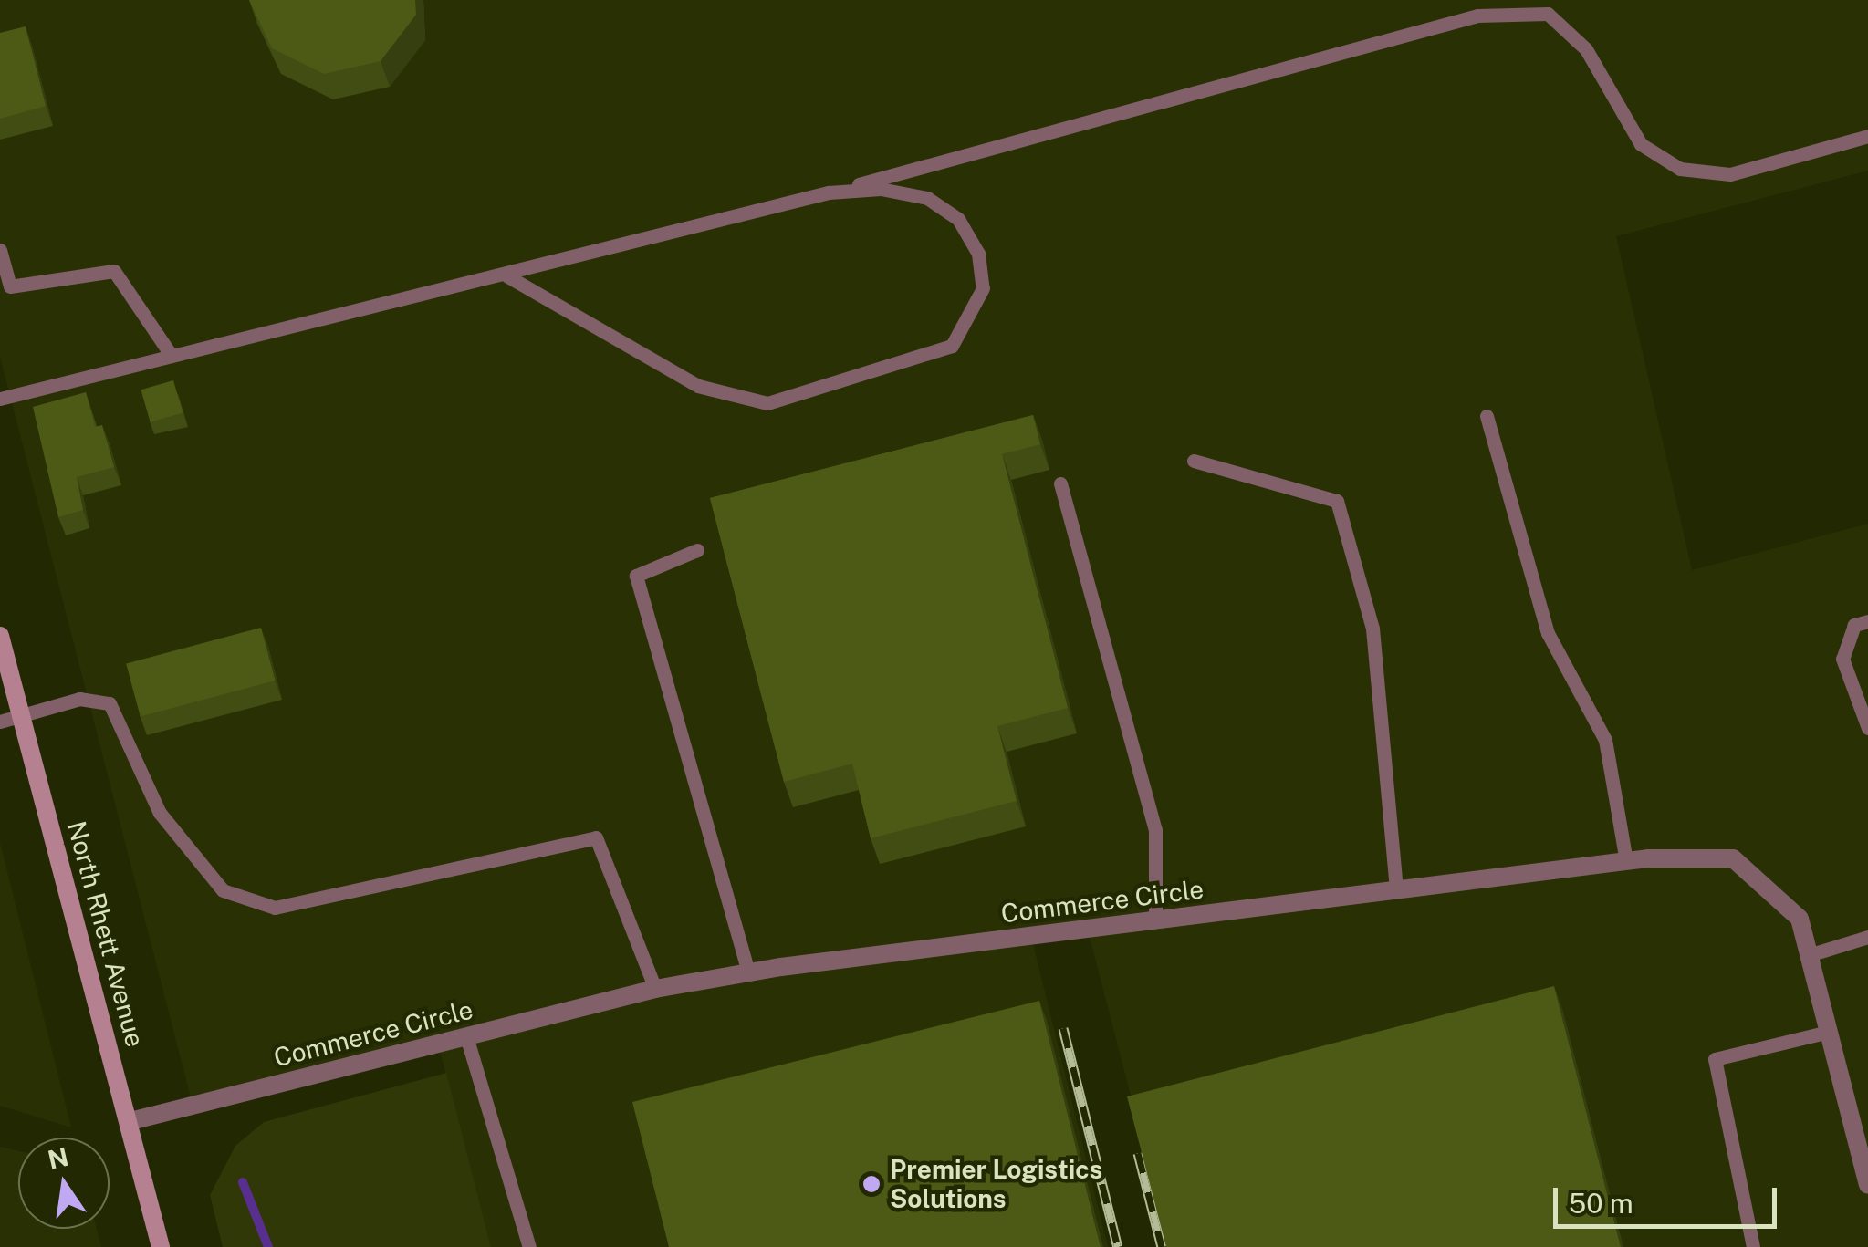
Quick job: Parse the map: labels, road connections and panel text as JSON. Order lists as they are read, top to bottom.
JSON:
{
  "streets": {
    "main road": ["North Rhett Avenue"],
    "street": ["Commerce Circle"]
  },
  "crossings": [
    ["Commerce Circle", "North Rhett Avenue"]
  ],
  "places": ["Premier Logistics Solutions"],
  "scale_bar": "50 m",
  "north": "top"
}
